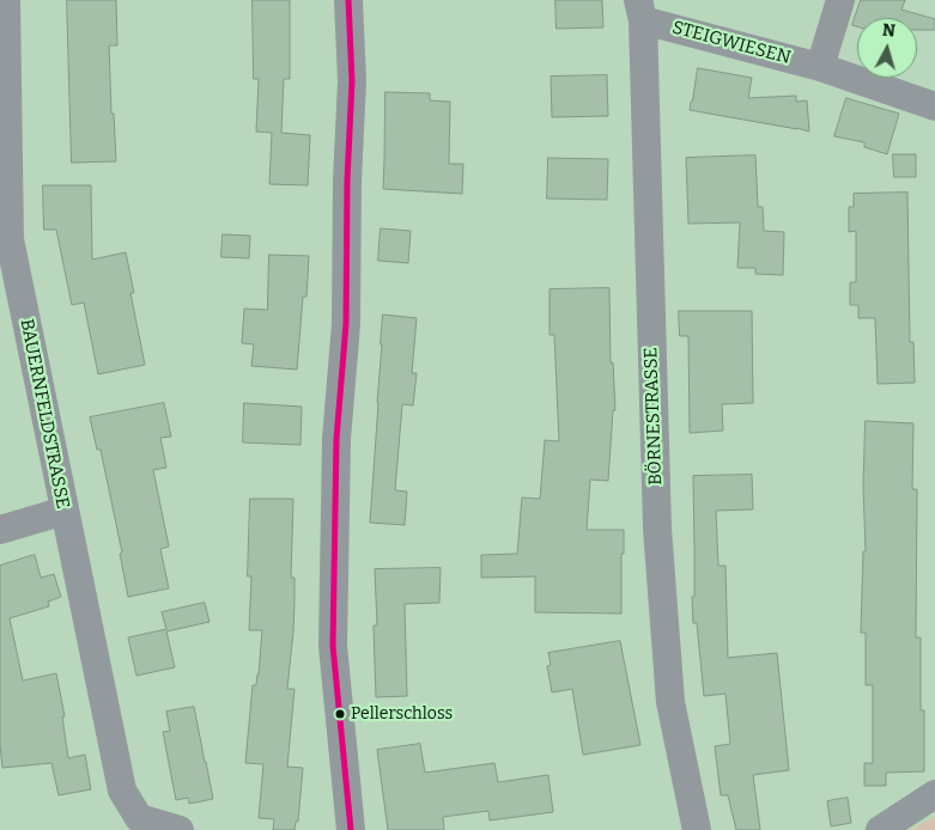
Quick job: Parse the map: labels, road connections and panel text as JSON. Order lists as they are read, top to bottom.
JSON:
{
  "streets": {
    "street": ["STEIGWIESEN", "BAUERNFELDSTRASSE", "BÖRNESTRASSE"]
  },
  "crossings": [
    ["STEIGWIESEN", "BÖRNESTRASSE"]
  ],
  "places": ["Pellerschloss"],
  "north": "top"
}
